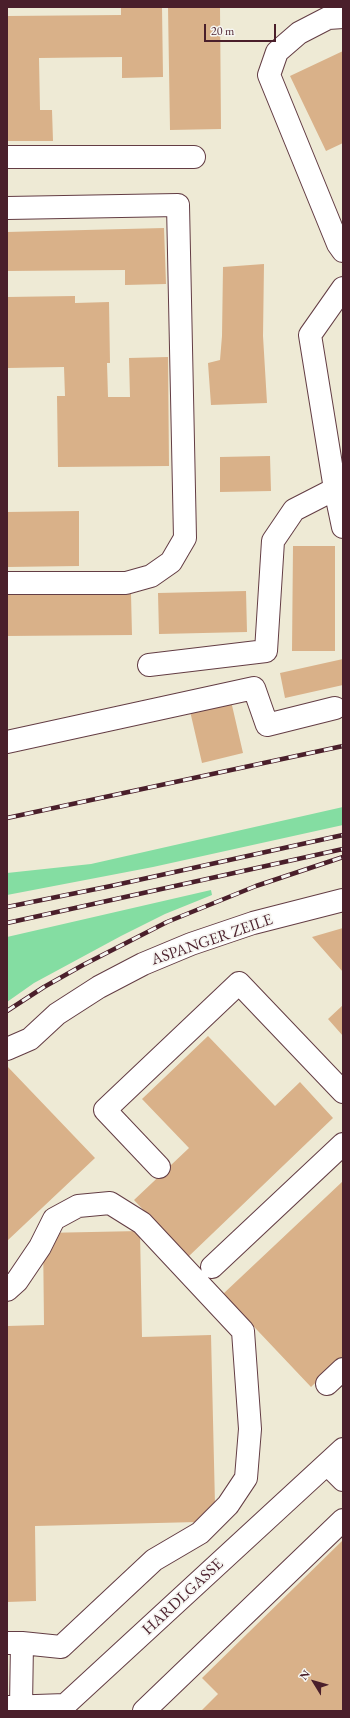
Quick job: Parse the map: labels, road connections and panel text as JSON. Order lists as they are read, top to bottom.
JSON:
{
  "streets": {
    "street": ["ASPANGER ZEILE", "HARDLGASSE"]
  },
  "scale_bar": "20 m",
  "north": "top left"
}
